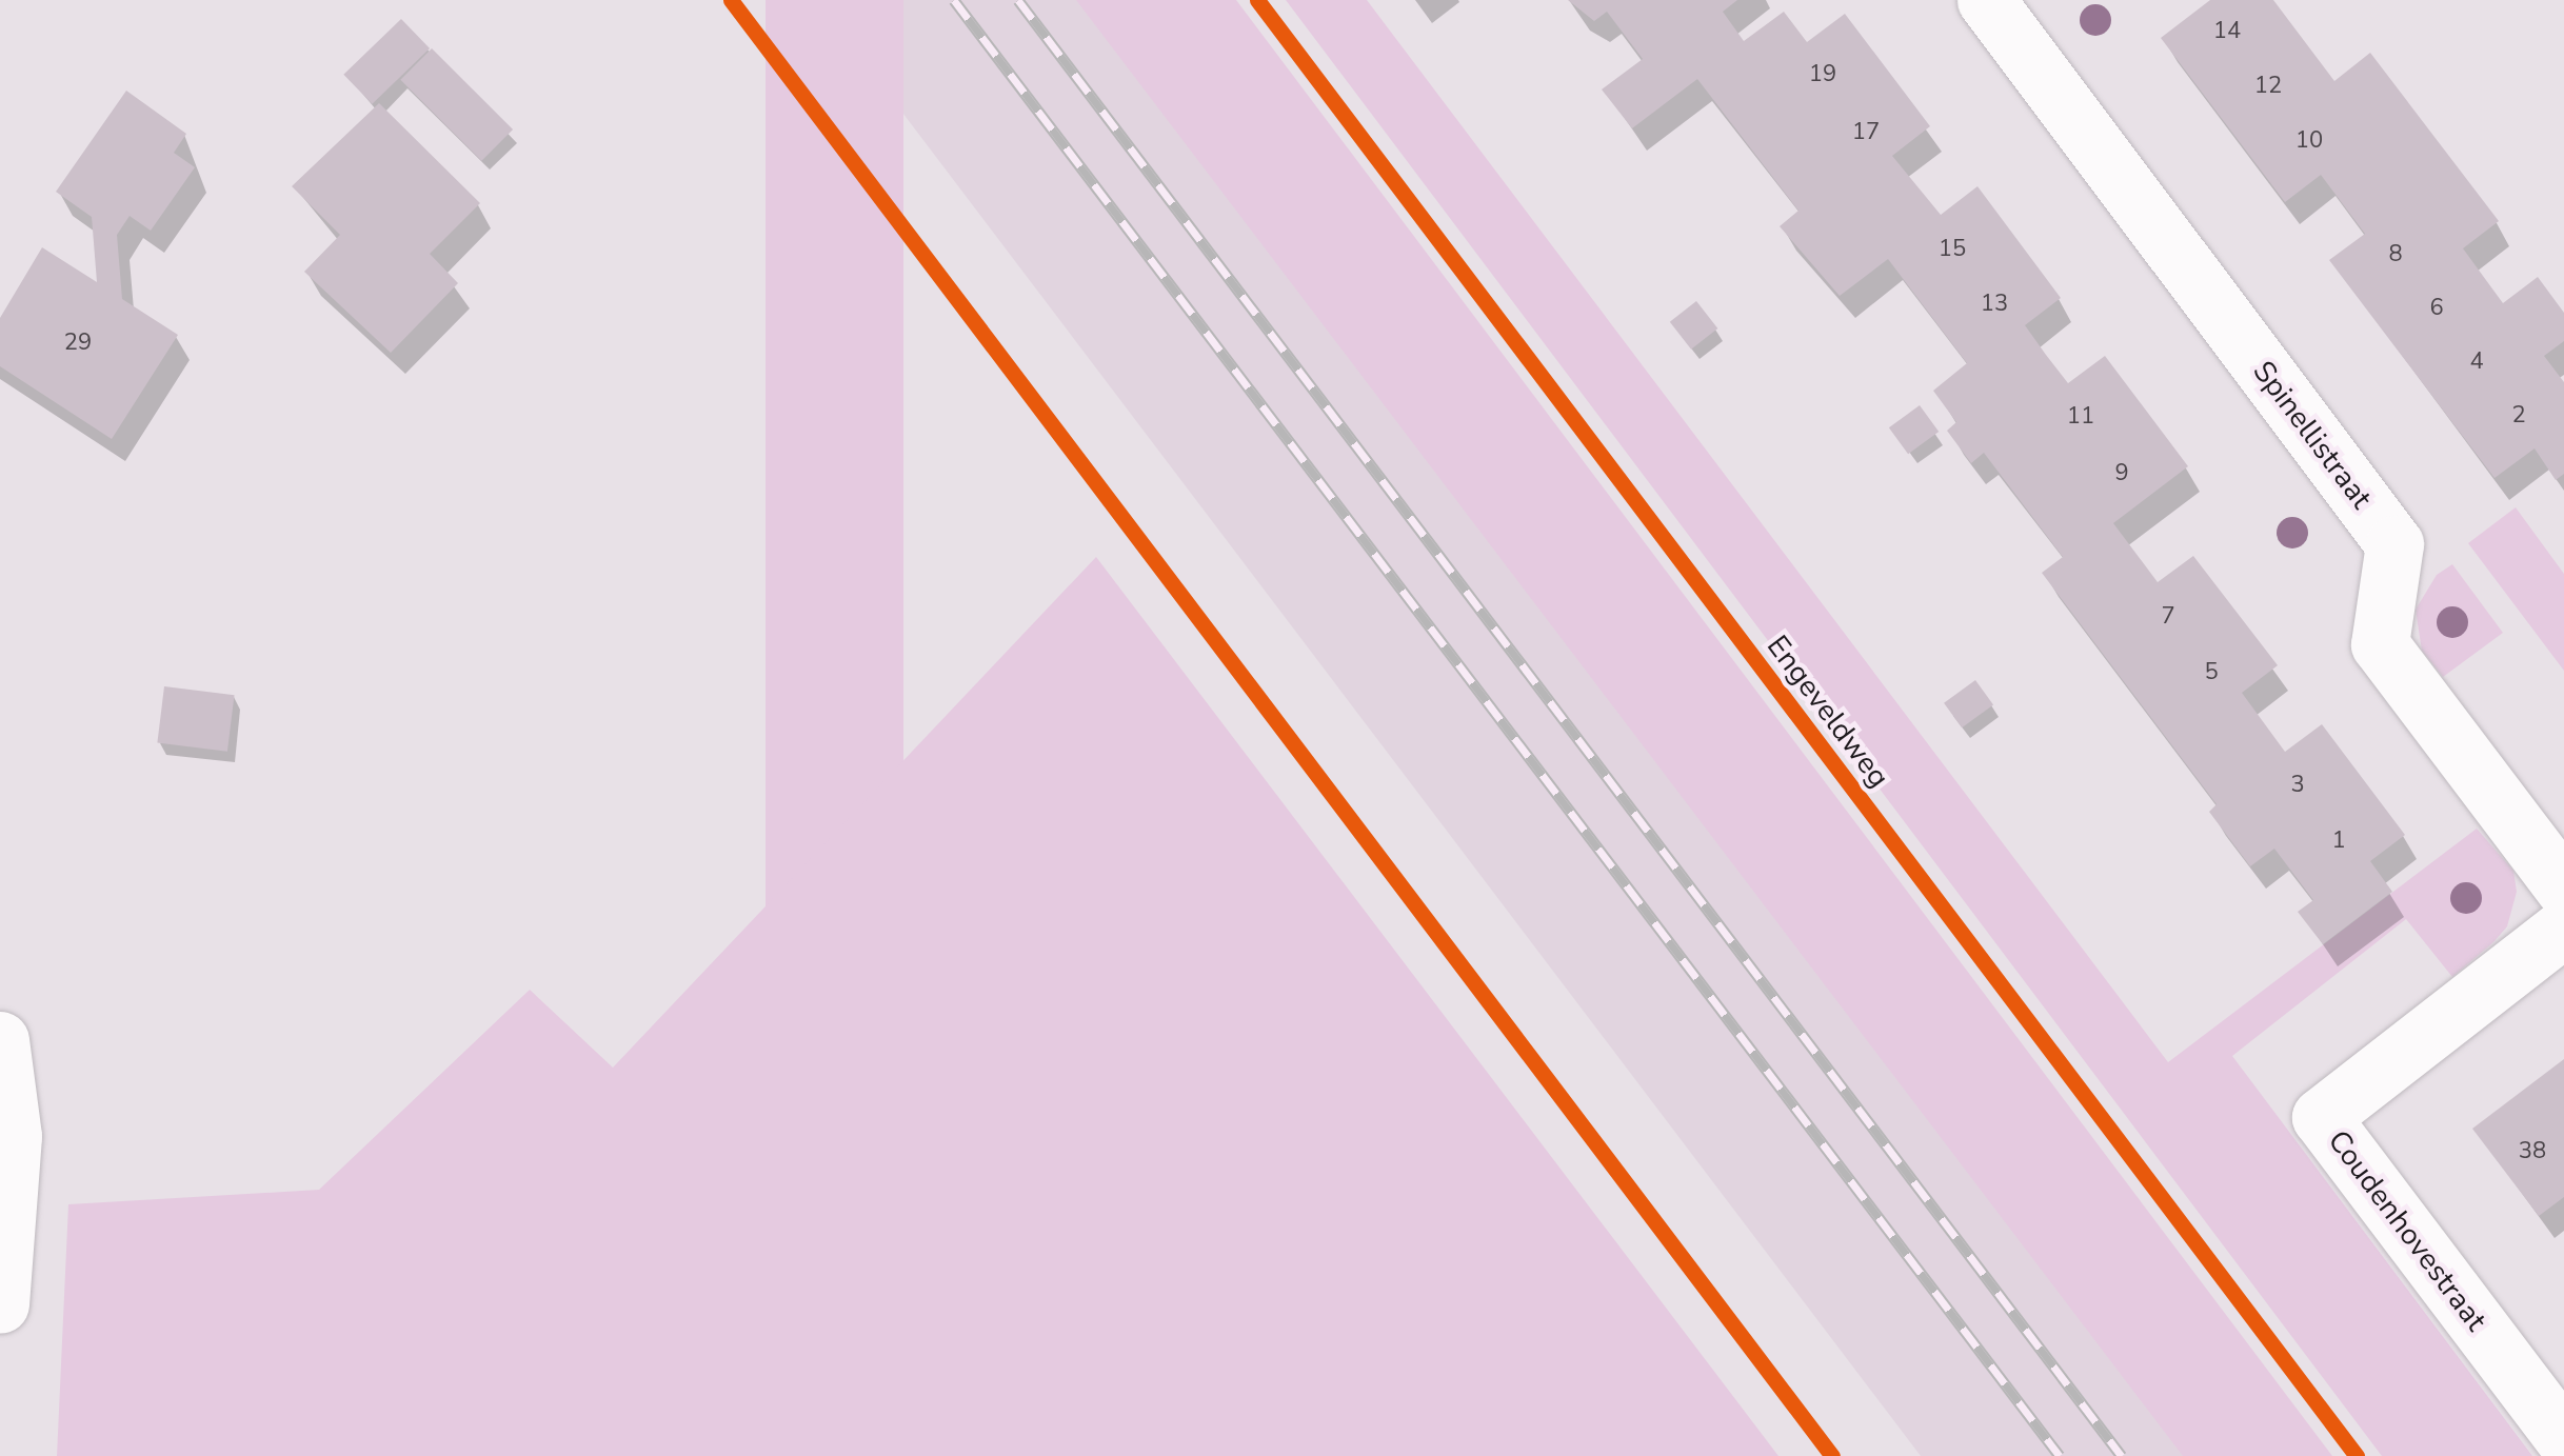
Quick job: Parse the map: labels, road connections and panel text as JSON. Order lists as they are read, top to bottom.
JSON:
{
  "streets": {
    "street": ["Spinellistraat", "Coudenhovestraat"],
    "cycle path": ["Engeveldweg"]
  },
  "house_numbers": [
    "14",
    "19",
    "12",
    "17",
    "10",
    "15",
    "8",
    "13",
    "6",
    "29",
    "4",
    "2",
    "11",
    "9",
    "7",
    "5",
    "3",
    "1",
    "38"
  ]
}
